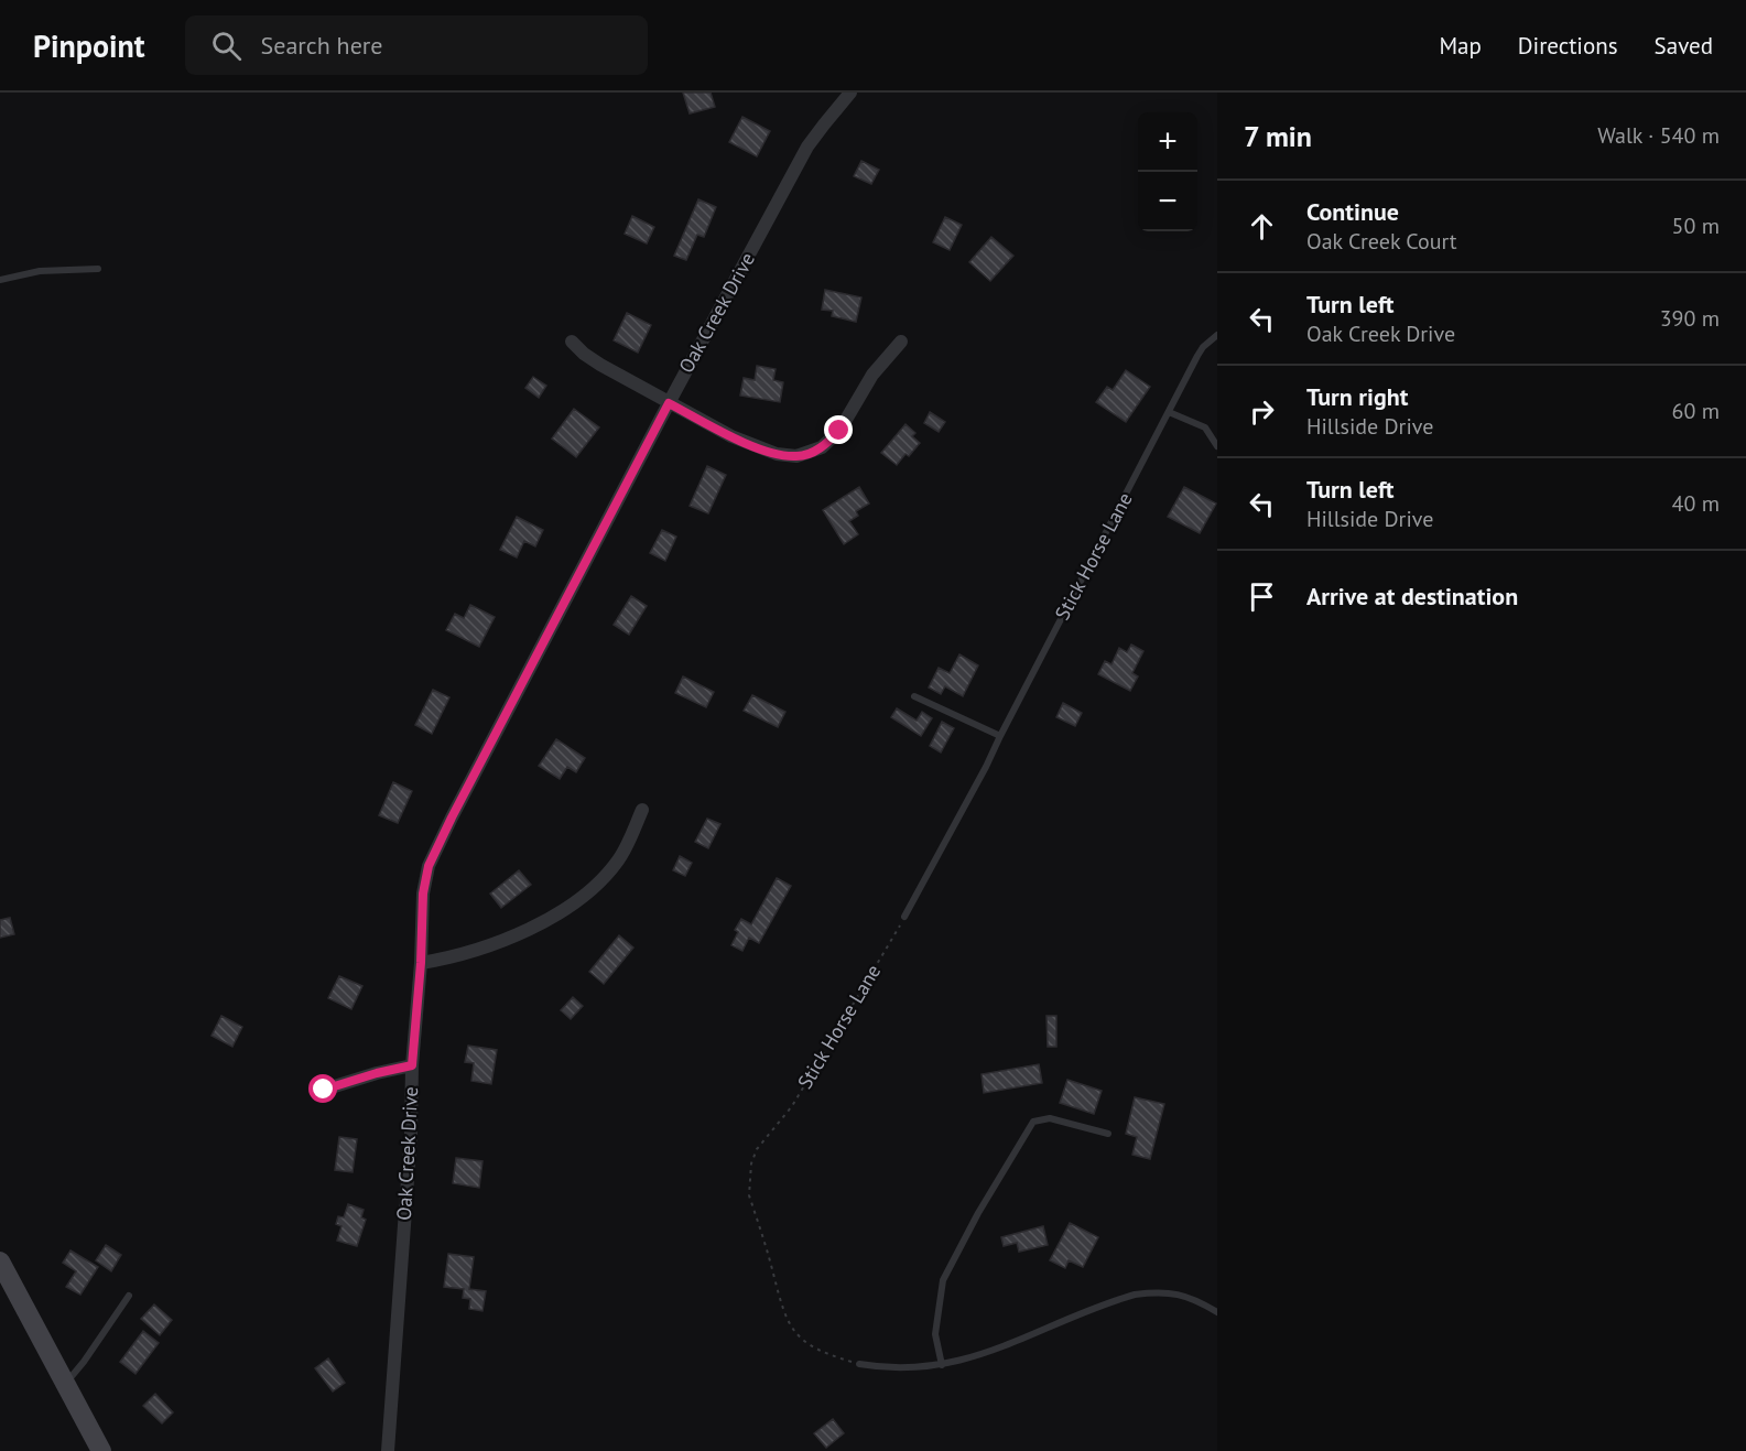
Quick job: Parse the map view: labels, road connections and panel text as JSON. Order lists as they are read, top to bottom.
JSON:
{
  "streets": {
    "street": ["Oak Creek Drive"],
    "lane": ["Stick Horse Lane"]
  },
  "page": {
    "header": "Pinpoint",
    "search": "Search here",
    "nav": ["Map", "Directions", "Saved"],
    "heading": ["7 min", "Walk · 540 m"],
    "map_buttons": ["+", "−"],
    "list": [
      ["Continue", "Oak Creek Court", "50 m"],
      ["Turn left", "Oak Creek Drive", "390 m"],
      ["Turn right", "Hillside Drive", "60 m"],
      ["Turn left", "Hillside Drive", "40 m"],
      "Arrive at destination"
    ]
  }
}
